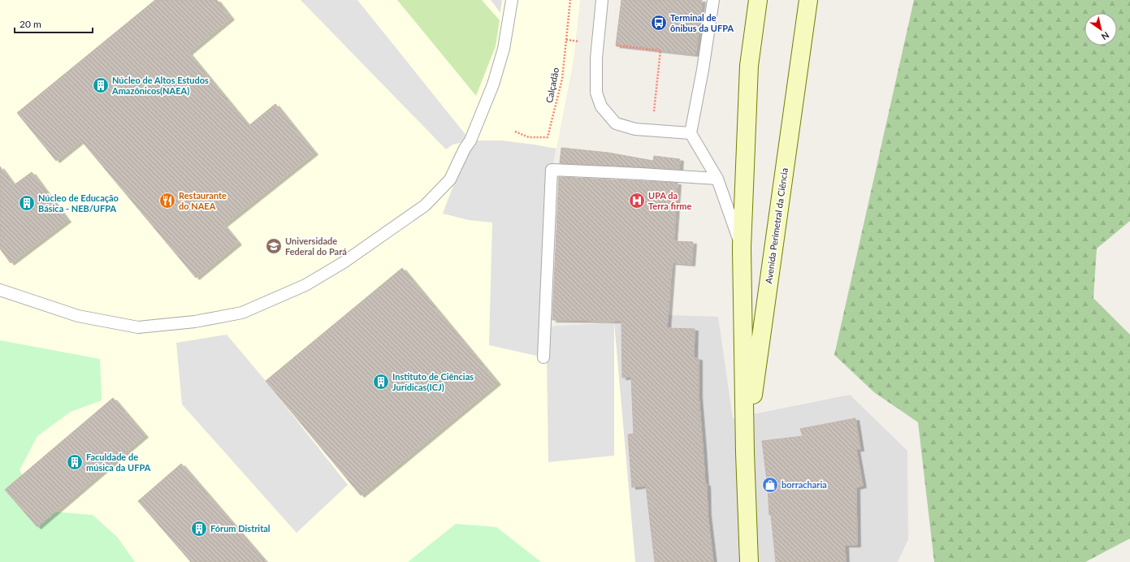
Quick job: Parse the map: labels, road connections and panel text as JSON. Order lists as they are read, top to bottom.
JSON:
{
  "streets": {
    "main road": ["Avenida Perimetral da Ciência"],
    "path": ["Calçadão"]
  },
  "places": {
    "bus stop": ["Terminal de ônibus da UFPA"],
    "building": [
      "Núcleo de Altos Estudos Amazônicos(NAEA)",
      "Núcleo de Educação Básica - NEB/UFPA",
      "Instituto de Ciências Jurídicas(ICJ)",
      "Faculdade de música da UFPA",
      "Fórum Distrital"
    ],
    "restaurant": ["Restaurante do NAEA"],
    "hospital": ["UPA da Terra firme"],
    "school or university": ["Universidade Federal do Pará"],
    "shop": ["borracharia"]
  },
  "scale_bar": "20 m",
  "north": "bottom right"
}
